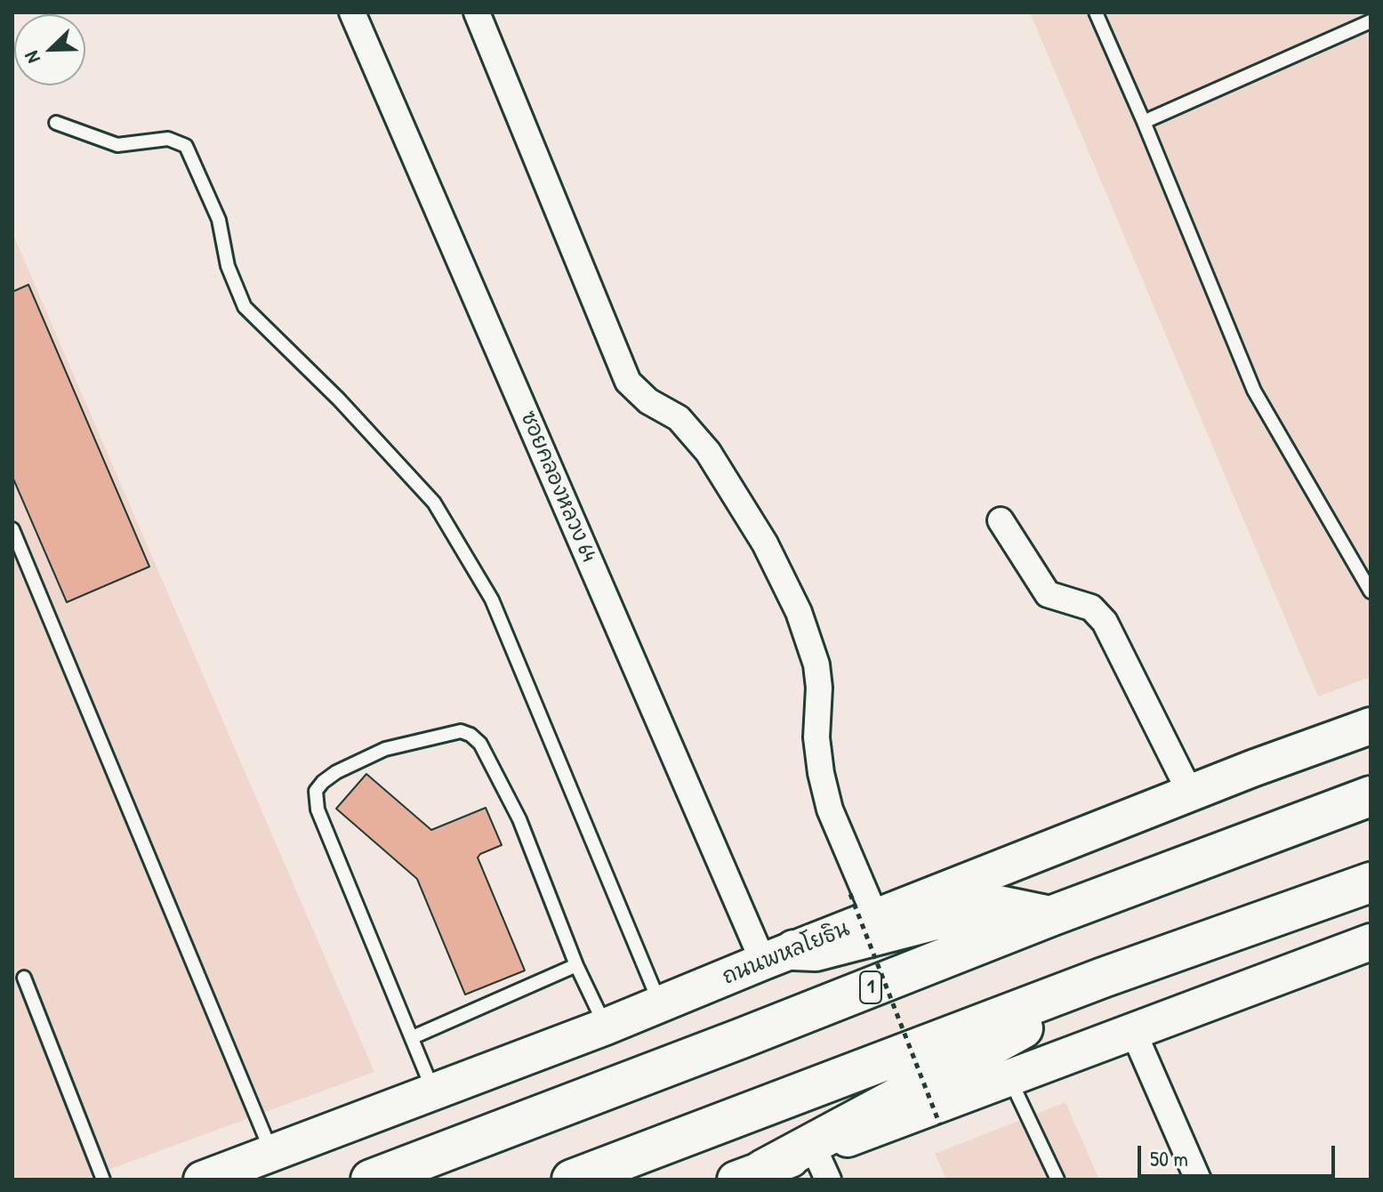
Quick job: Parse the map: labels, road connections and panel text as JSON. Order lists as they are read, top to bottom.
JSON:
{
  "streets": {
    "highway": ["1"],
    "main road": ["ถนนพหลโยธิน"],
    "street": ["ซอยคลองหลวง 64"]
  },
  "crossings": [
    ["ซอยคลองหลวง 64", "ถนนพหลโยธิน"]
  ],
  "scale_bar": "50 m",
  "north": "bottom left"
}
